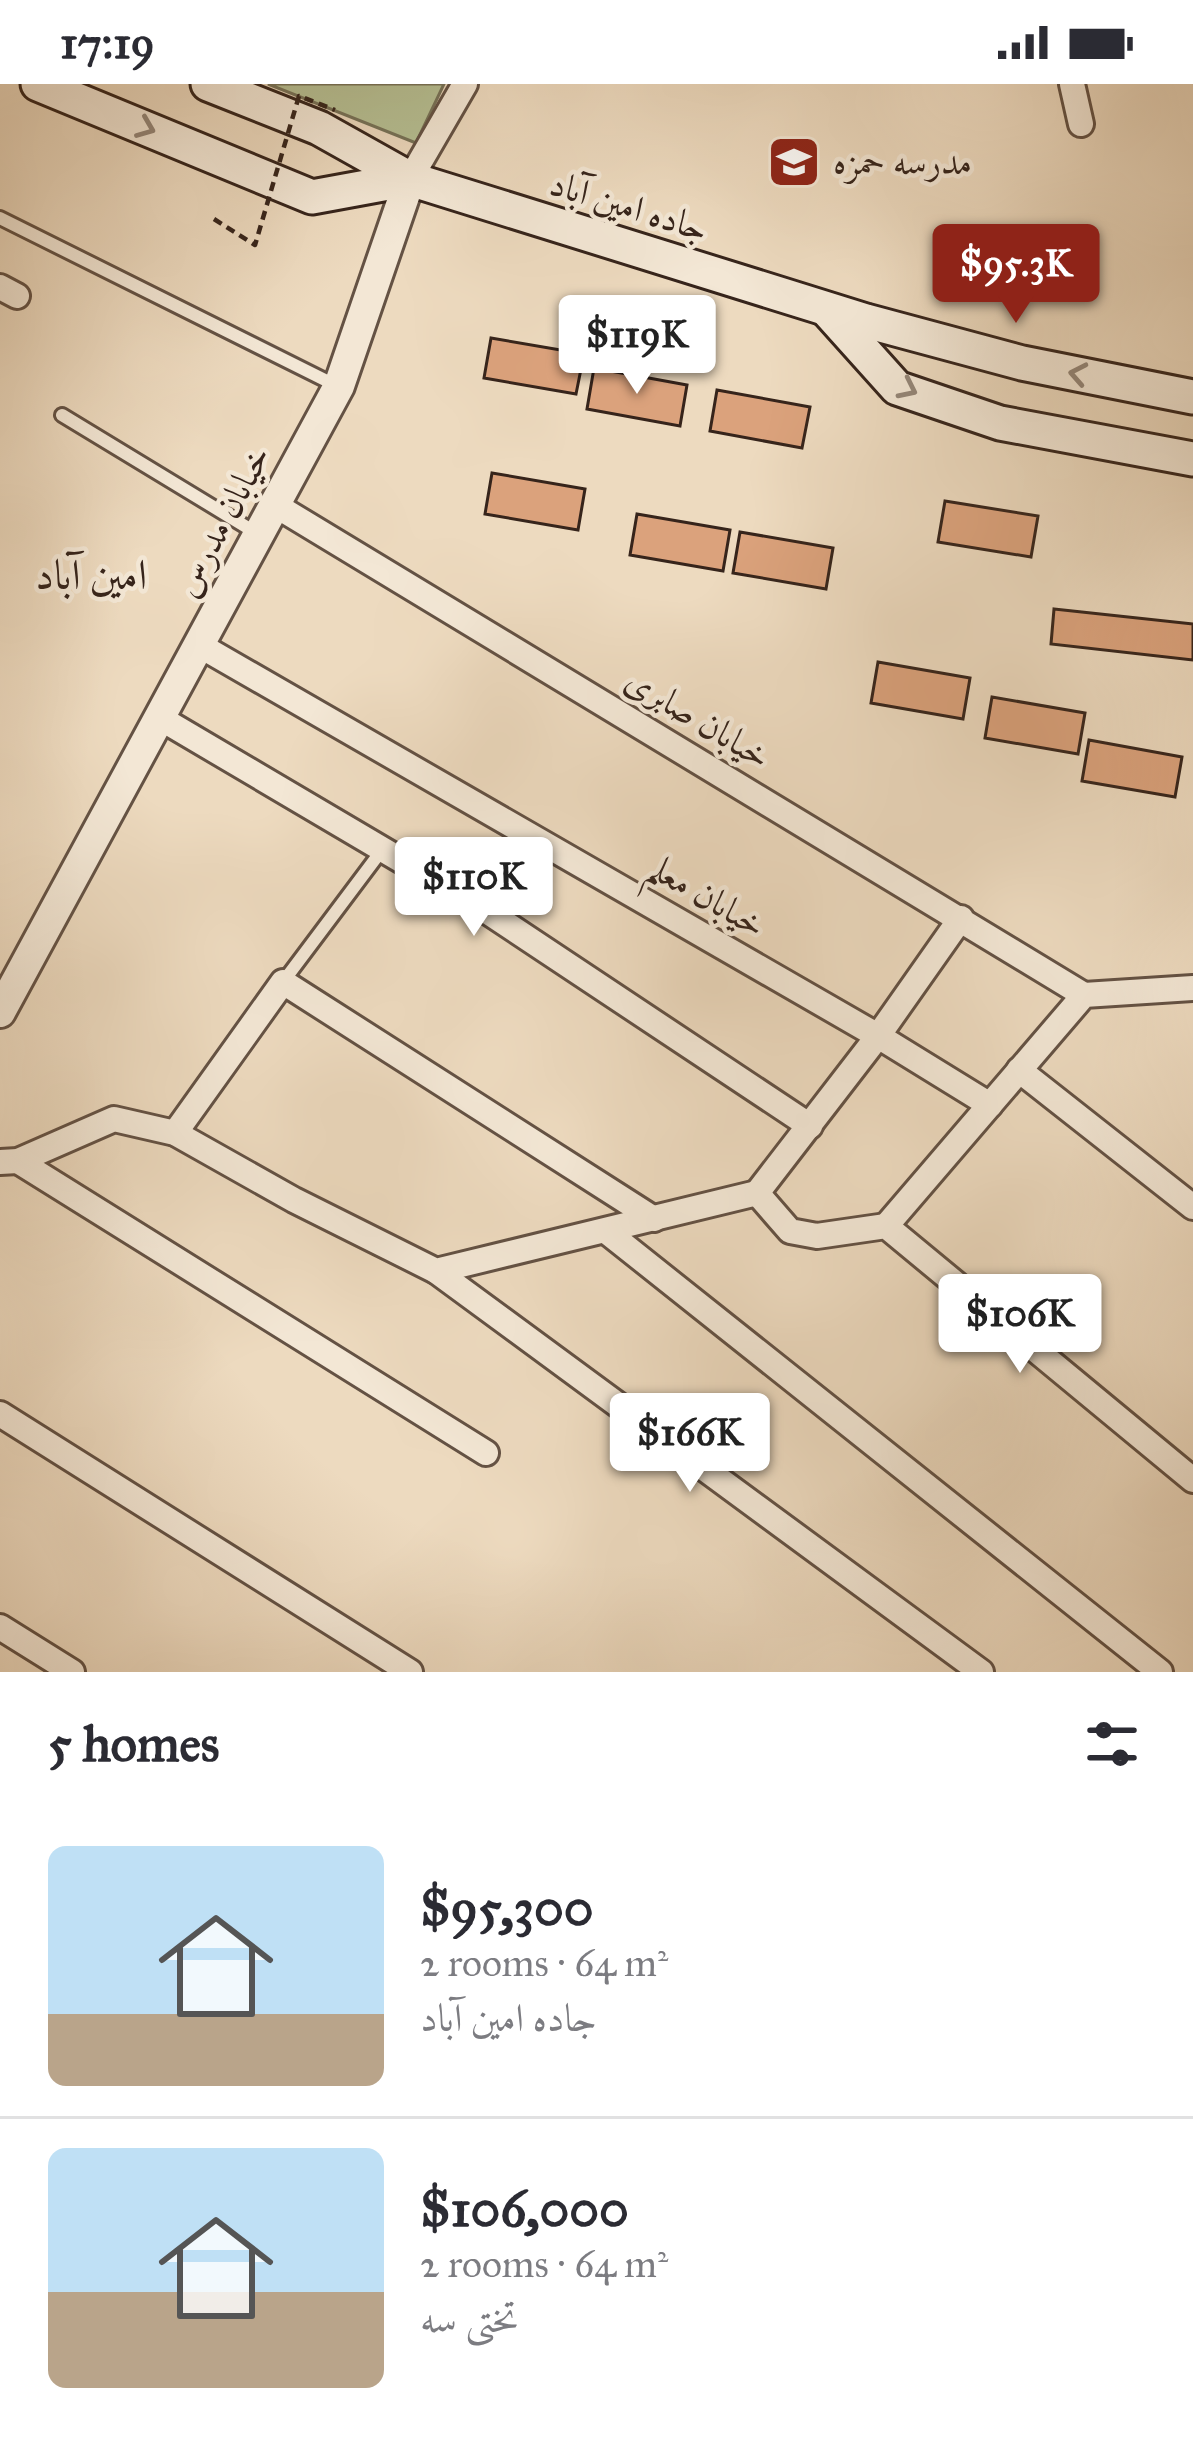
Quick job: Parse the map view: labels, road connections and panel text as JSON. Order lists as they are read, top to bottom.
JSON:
{
  "streets": {
    "main road": ["جاده امین آباد"],
    "street": ["خیابان مدرس", "خیابان صابری", "خیابان معلم"]
  },
  "crossings": [
    ["جاده امین آباد", "خیابان مدرس"],
    ["خیابان مدرس", "خیابان صابری"],
    ["خیابان مدرس", "خیابان معلم"]
  ],
  "districts": ["امین آباد"],
  "places": {
    "school or university": ["مدرسه حمزه"]
  },
  "page": {
    "status": "17:19",
    "price": [
      "$95.3K",
      "$119K",
      "$110K",
      "$106K",
      "$166K"
    ],
    "heading": "5 homes",
    "list": [
      {
        "name": "$95,300",
        "note": "2 rooms · 64 m² · جاده امین آباد"
      },
      {
        "name": "$106,000",
        "note": "2 rooms · 64 m² · تختی سه"
      }
    ]
  }
}
